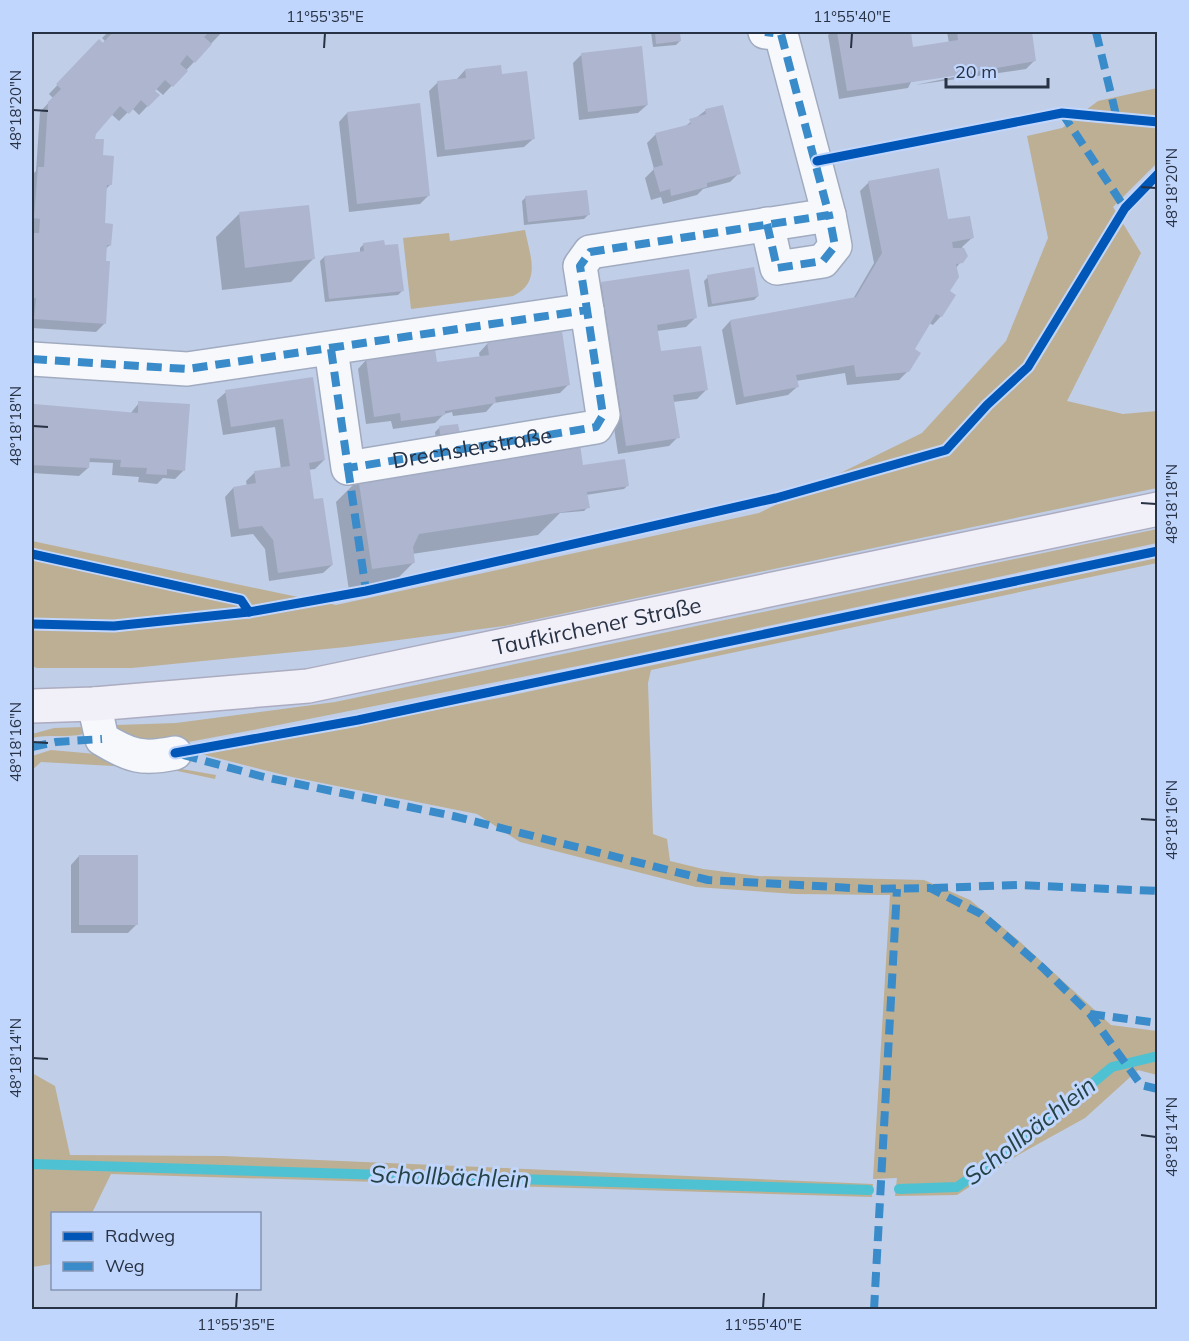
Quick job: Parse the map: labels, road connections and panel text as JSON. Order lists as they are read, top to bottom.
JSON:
{
  "streets": {
    "main road": ["Taufkirchener Straße"],
    "street": ["Drechslerstraße"]
  },
  "water": ["Schollbächlein"],
  "legend": ["Radweg", "Weg"],
  "scale_bar": "20 m",
  "coordinates": [
    "11°55'35\"E",
    "11°55'40\"E",
    "48°18'20\"N",
    "48°18'18\"N",
    "48°18'16\"N",
    "48°18'14\"N"
  ]
}
